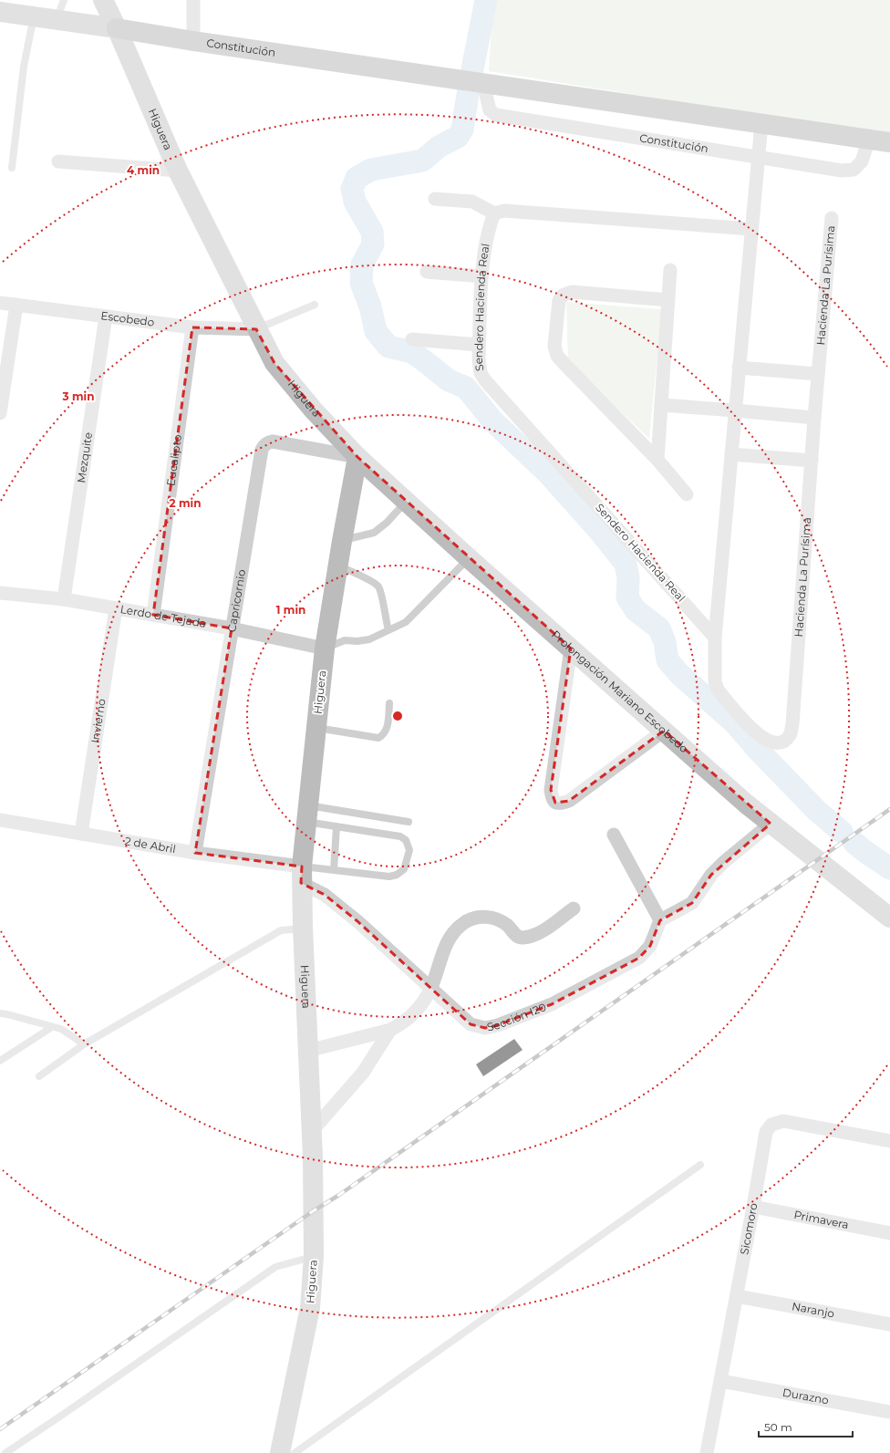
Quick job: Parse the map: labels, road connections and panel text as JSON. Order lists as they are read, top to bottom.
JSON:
{
  "streets": {
    "main road": ["Constitución", "Higuera", "Prolongación Mariano Escobedo"],
    "street": [
      "Hacienda La Purísima",
      "Sendero Hacienda Real",
      "Escobedo",
      "Mezquite",
      "Eucalipto",
      "Capricornio",
      "Lerdo de Tejada",
      "Invierno",
      "2 de Abril",
      "Sección I20",
      "Primavera",
      "Sicomoro",
      "Naranjo",
      "Durazno"
    ]
  },
  "crossings": [
    ["Constitución", "Higuera"],
    ["Higuera", "Escobedo"],
    ["Higuera", "Capricornio"],
    ["Higuera", "Lerdo de Tejada"],
    ["Higuera", "Prolongación Mariano Escobedo"],
    ["Higuera", "2 de Abril"],
    ["Higuera", "Sección I20"],
    ["Hacienda La Purísima", "Sendero Hacienda Real"],
    ["Escobedo", "Mezquite"],
    ["Escobedo", "Eucalipto"],
    ["Mezquite", "Lerdo de Tejada"],
    ["Eucalipto", "Lerdo de Tejada"],
    ["Capricornio", "Lerdo de Tejada"],
    ["Capricornio", "Prolongación Mariano Escobedo"],
    ["Capricornio", "2 de Abril"],
    ["Lerdo de Tejada", "Invierno"],
    ["Invierno", "2 de Abril"],
    ["2 de Abril", "Sección I20"],
    ["Primavera", "Sicomoro"],
    ["Sicomoro", "Naranjo"],
    ["Sicomoro", "Durazno"]
  ],
  "scale_bar": "50 m",
  "rings": [
    "4 min",
    "3 min",
    "2 min",
    "1 min"
  ]
}
